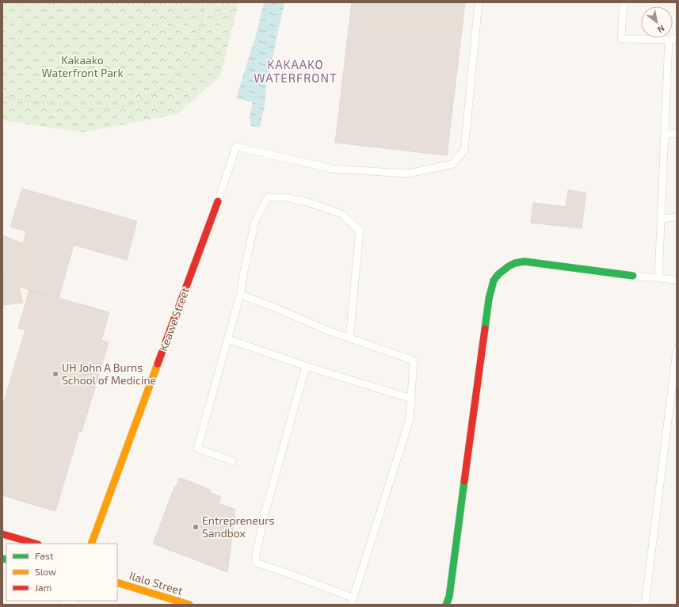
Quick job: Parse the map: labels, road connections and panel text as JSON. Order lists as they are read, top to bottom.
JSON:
{
  "streets": {
    "street": ["Keawe Street", "Ilalo Street"]
  },
  "districts": ["KAKAAKO WATERFRONT"],
  "parks": ["Kakaako Waterfront Park"],
  "places": ["UH John A Burns School of Medicine", "Entrepreneurs Sandbox"],
  "legend": ["Fast", "Slow", "Jam"],
  "north": "bottom right"
}
